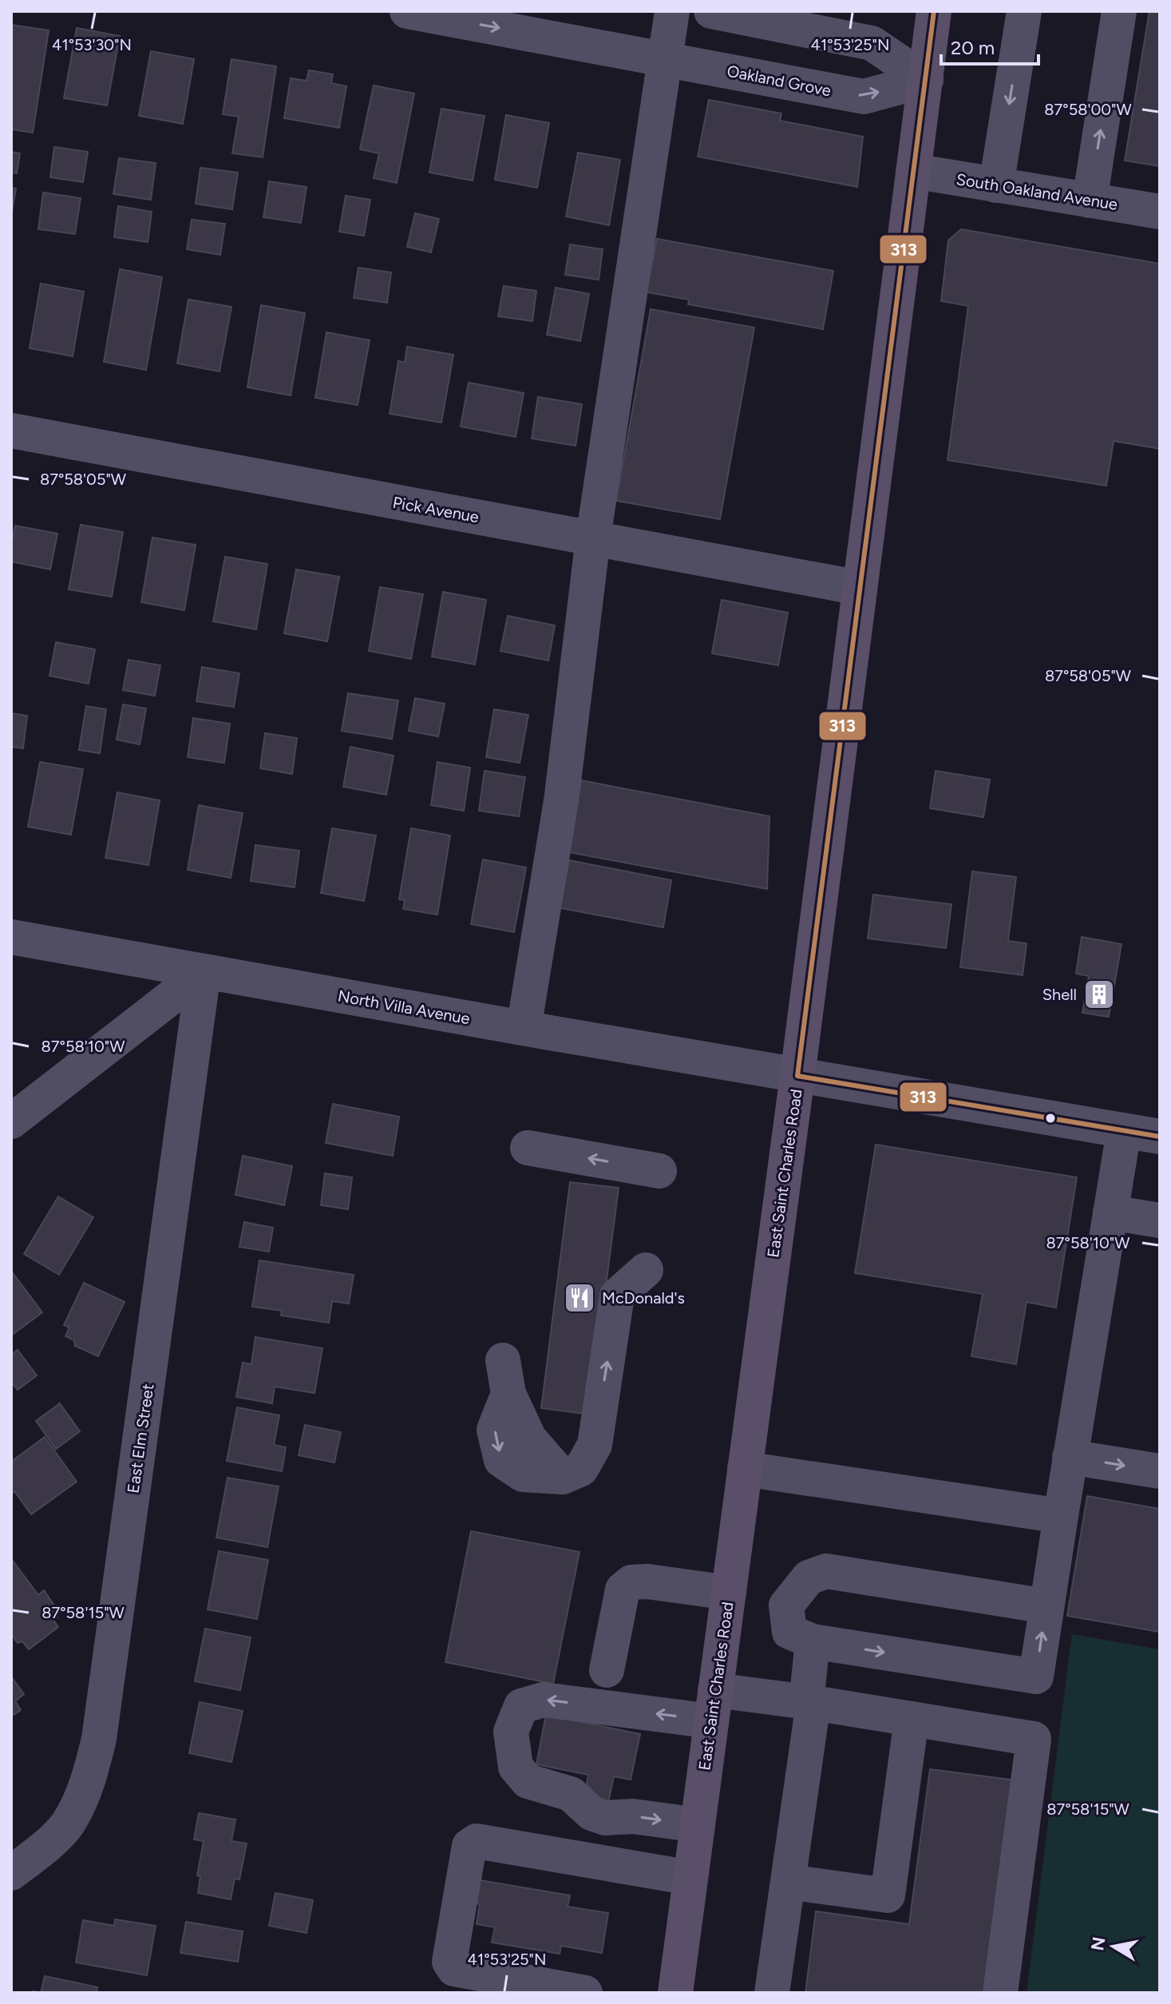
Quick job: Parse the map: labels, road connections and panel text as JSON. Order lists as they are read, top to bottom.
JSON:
{
  "streets": {
    "main road": ["East Saint Charles Road"],
    "street": [
      "Oakland Grove",
      "South Oakland Avenue",
      "Pick Avenue",
      "North Villa Avenue",
      "East Elm Street"
    ]
  },
  "crossings": [
    ["Oakland Grove", "East Saint Charles Road"],
    ["South Oakland Avenue", "East Saint Charles Road"],
    ["Pick Avenue", "East Saint Charles Road"],
    ["North Villa Avenue", "East Saint Charles Road"],
    ["North Villa Avenue", "East Elm Street"]
  ],
  "places": {
    "building": ["Shell"],
    "restaurant": ["McDonald's"]
  },
  "lines": ["transit line 313"],
  "scale_bar": "20 m",
  "north": "left",
  "coordinates": [
    "41°53'30\"N",
    "41°53'25\"N",
    "87°58'00\"W",
    "87°58'05\"W",
    "87°58'10\"W",
    "87°58'15\"W"
  ]
}
